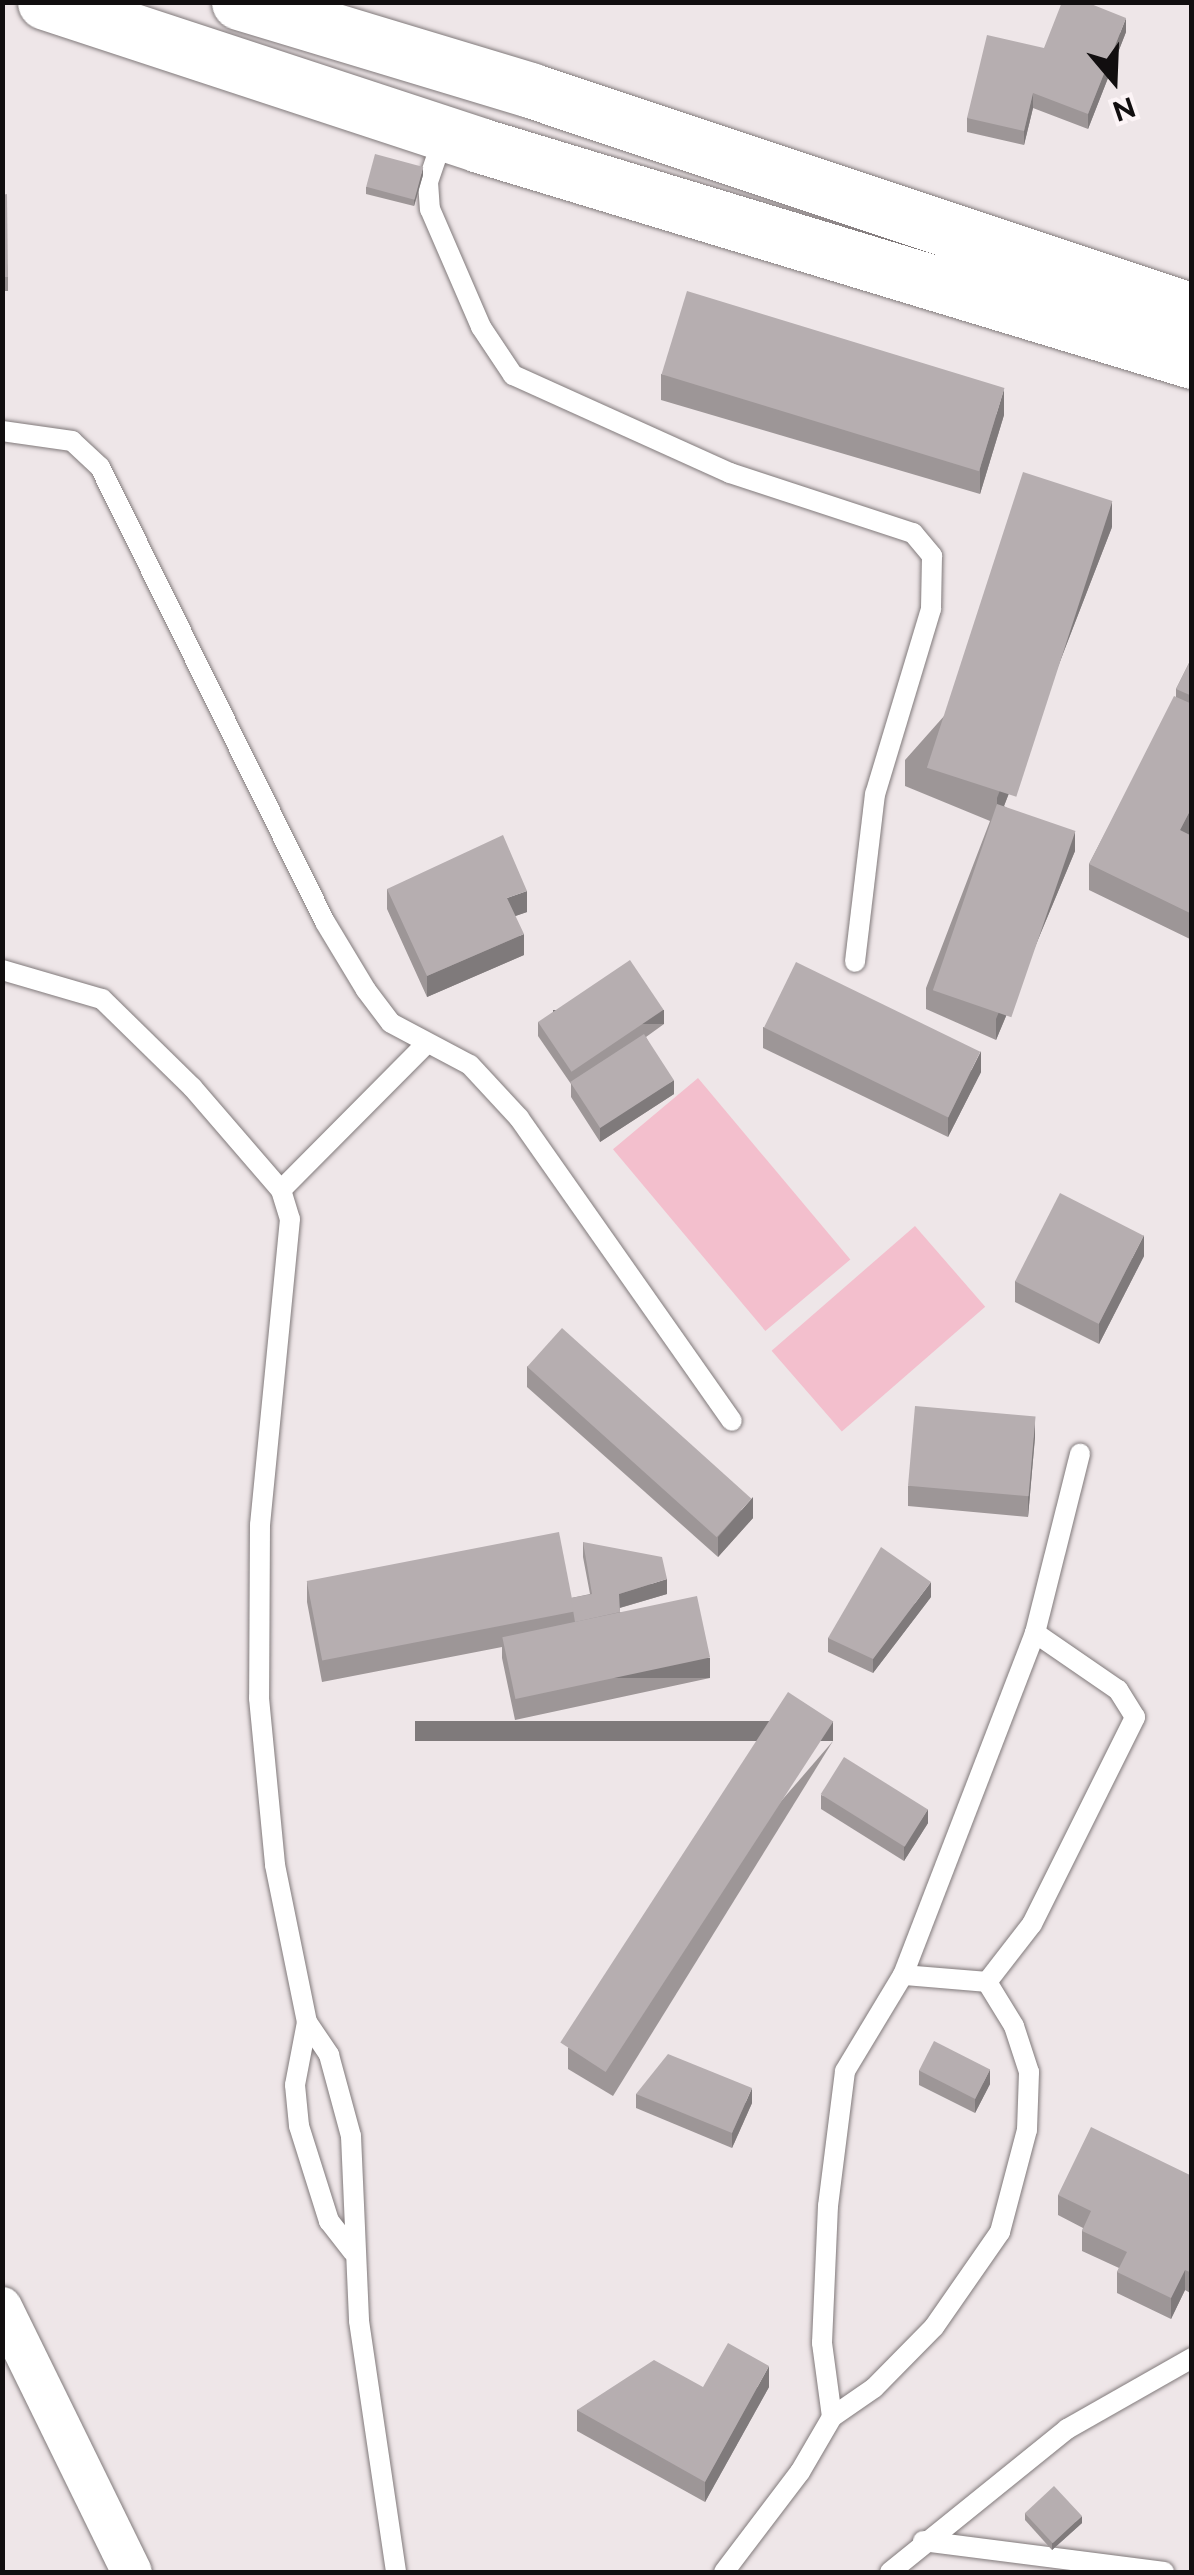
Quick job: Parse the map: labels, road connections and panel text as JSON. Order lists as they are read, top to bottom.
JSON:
{
  "north": "bottom"
}
